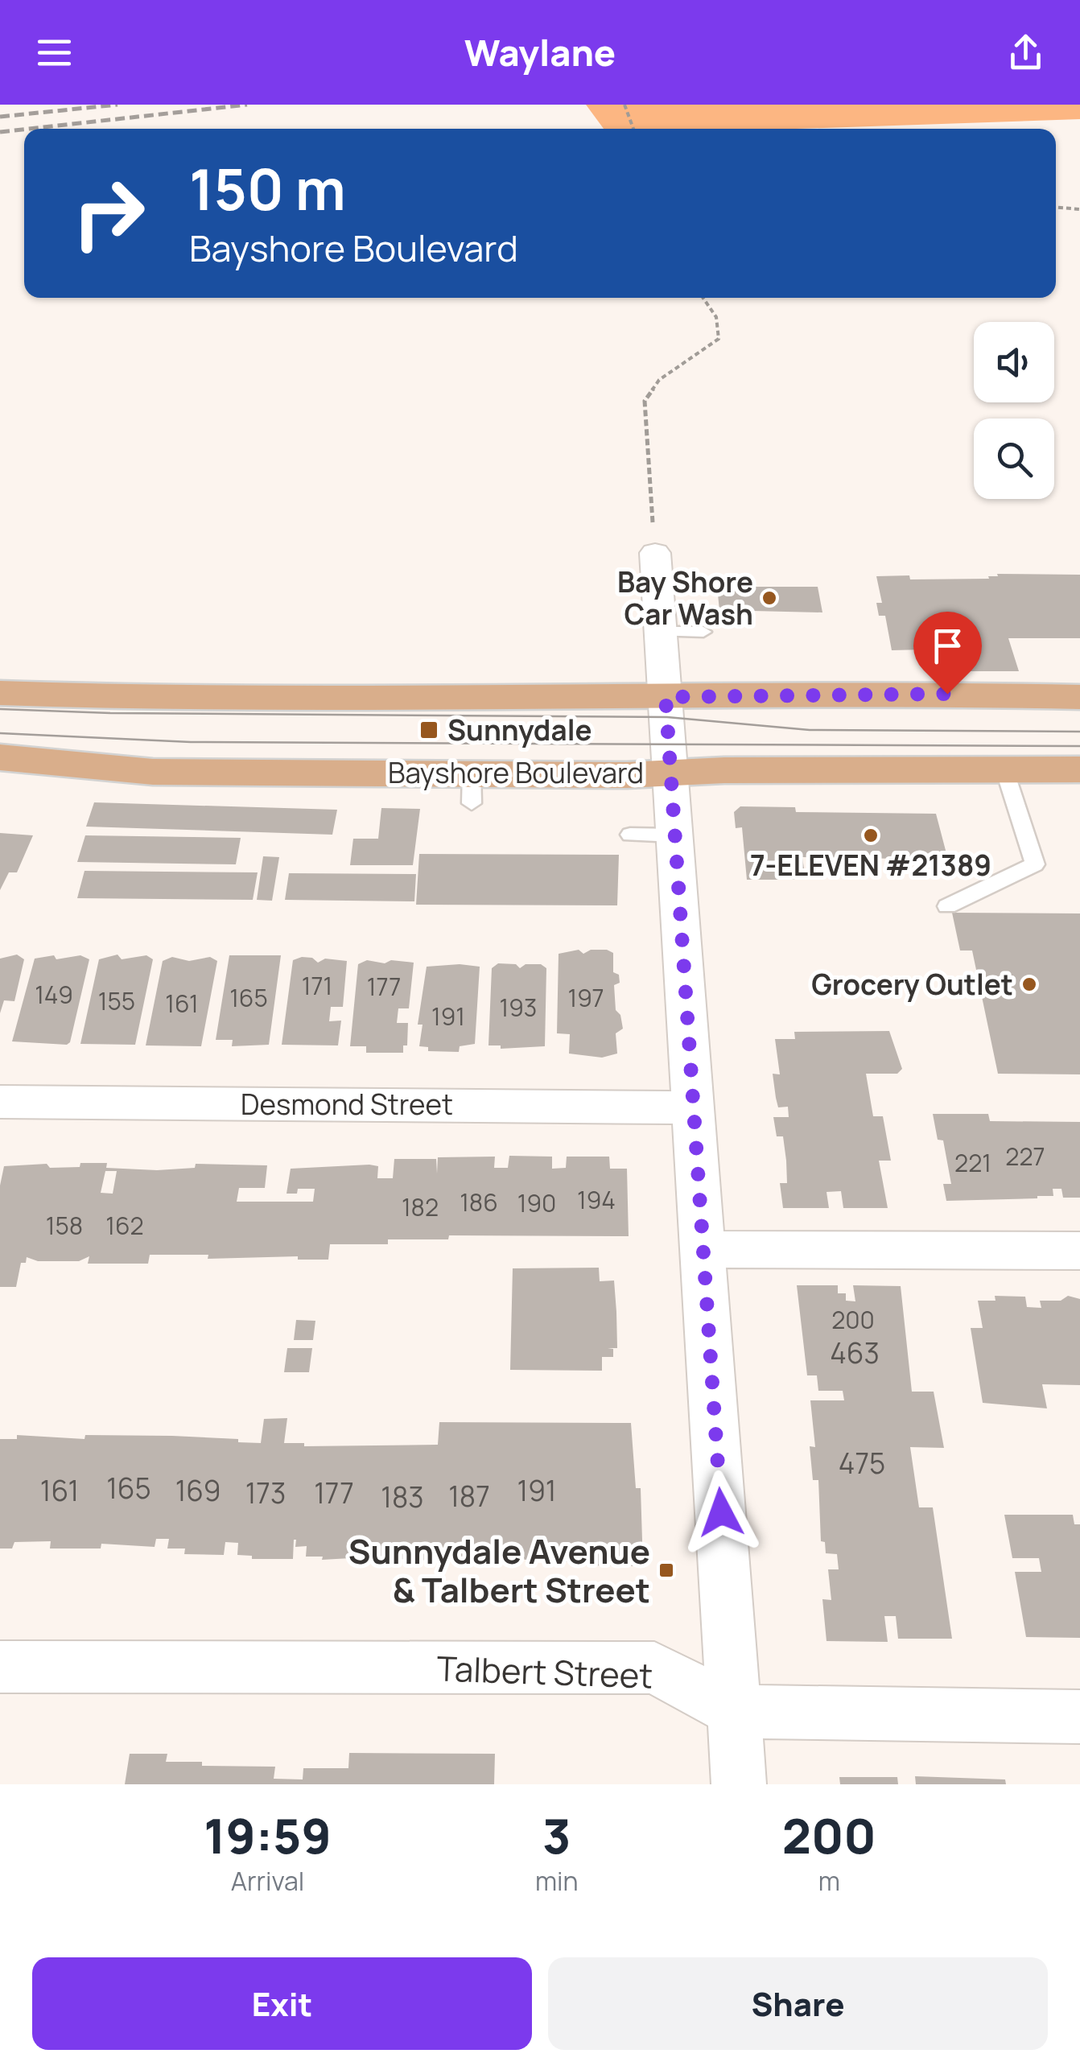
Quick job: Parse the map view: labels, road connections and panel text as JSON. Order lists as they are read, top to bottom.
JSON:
{
  "streets": {
    "main road": ["Bayshore Boulevard"],
    "street": ["Desmond Street", "Talbert Street"]
  },
  "places": {
    "other": ["Bay Shore Car Wash", "7-ELEVEN #21389", "Grocery Outlet"],
    "transit": ["Sunnydale", "Sunnydale Avenue & Talbert Street"]
  },
  "house_numbers": [
    "171",
    "177",
    "149",
    "165",
    "197",
    "155",
    "161",
    "193",
    "191",
    "227",
    "221",
    "194",
    "186",
    "190",
    "182",
    "158",
    "162",
    "200",
    "463",
    "475",
    "165",
    "161",
    "169",
    "191",
    "173",
    "177",
    "187",
    "183"
  ],
  "page": {
    "header": "Waylane",
    "turn": ["150 m", "Bayshore Boulevard"],
    "eta": [
      "19:59",
      "Arrival",
      "3",
      "min",
      "200",
      "m"
    ],
    "buttons": ["Exit", "Share"]
  }
}
